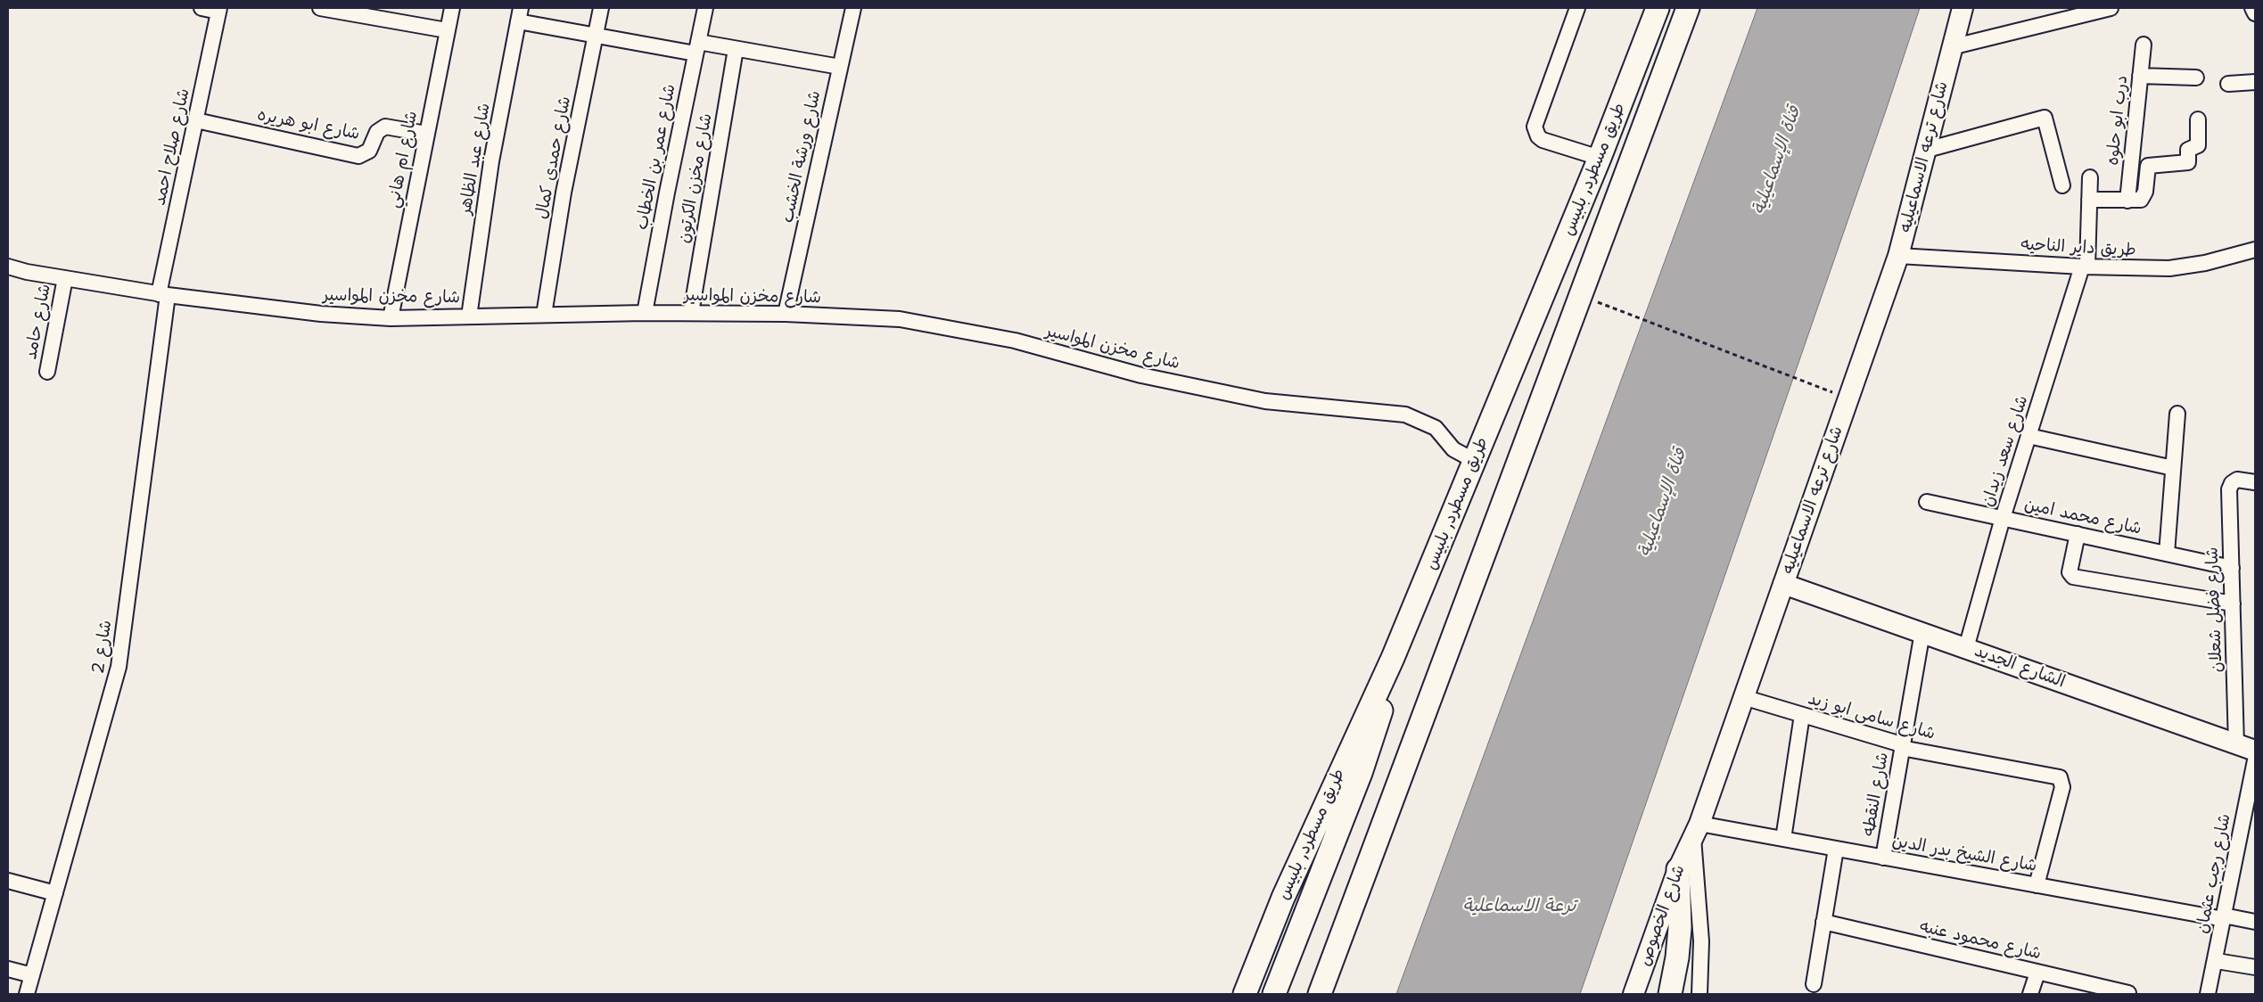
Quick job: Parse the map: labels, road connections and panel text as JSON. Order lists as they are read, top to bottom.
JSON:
{
  "streets": {
    "main road": [
      "شارع ترعه الاسماعيليه",
      "طريق مسطرد, بلبيس",
      "الشارع الجديد",
      "شارع الخصوص"
    ],
    "street": [
      "درب ابو حلوه",
      "شارع ابو هريره",
      "شارع صلاح احمد",
      "شارع عمر بن الخطاب",
      "شارع ورشة الخشب",
      "شارع حمدى كمال",
      "شارع عبد الظاهر",
      "شارع ام هاني",
      "شارع مخزن الكرتون",
      "طريق داير الناحيه",
      "شارع مخزن المواسير",
      "شارع حامد",
      "شارع سعد زيدان",
      "شارع محمد امين",
      "شارع فضل شعلان",
      "شارع 2",
      "شارع سامى ابو زيد",
      "شارع النقطه",
      "شارع الشيخ بدر الدين",
      "شارع رجب عثمان",
      "شارع محمود عنبه"
    ]
  },
  "crossings": [
    ["درب ابو حلوه", "شارع سعد زيدان"],
    ["شارع ابو هريره", "شارع صلاح احمد"],
    ["شارع ابو هريره", "شارع ام هاني"],
    ["شارع صلاح احمد", "شارع مخزن المواسير"],
    ["شارع صلاح احمد", "شارع 2"],
    ["شارع عمر بن الخطاب", "شارع مخزن المواسير"],
    ["شارع ورشة الخشب", "شارع مخزن المواسير"],
    ["شارع ترعه الاسماعيليه", "طريق داير الناحيه"],
    ["شارع ترعه الاسماعيليه", "الشارع الجديد"],
    ["شارع ترعه الاسماعيليه", "شارع سامى ابو زيد"],
    ["شارع ترعه الاسماعيليه", "شارع الشيخ بدر الدين"],
    ["شارع ترعه الاسماعيليه", "شارع الخصوص"],
    ["شارع حمدى كمال", "شارع مخزن المواسير"],
    ["شارع عبد الظاهر", "شارع مخزن المواسير"],
    ["شارع ام هاني", "شارع مخزن المواسير"],
    ["طريق مسطرد, بلبيس", "شارع مخزن المواسير"],
    ["شارع مخزن الكرتون", "شارع مخزن المواسير"],
    ["طريق داير الناحيه", "شارع سعد زيدان"],
    ["شارع مخزن المواسير", "شارع حامد"],
    ["شارع مخزن المواسير", "شارع 2"],
    ["شارع سعد زيدان", "شارع محمد امين"],
    ["شارع سعد زيدان", "الشارع الجديد"],
    ["شارع محمد امين", "شارع فضل شعلان"],
    ["شارع فضل شعلان", "الشارع الجديد"],
    ["الشارع الجديد", "شارع النقطه"],
    ["شارع سامى ابو زيد", "شارع النقطه"],
    ["شارع سامى ابو زيد", "شارع الشيخ بدر الدين"],
    ["شارع النقطه", "شارع الشيخ بدر الدين"],
    ["شارع الشيخ بدر الدين", "شارع رجب عثمان"],
    ["شارع الشيخ بدر الدين", "شارع الخصوص"]
  ],
  "water": ["قناة الإسماعيلية", "ترعة الاسماعلية"]
}
